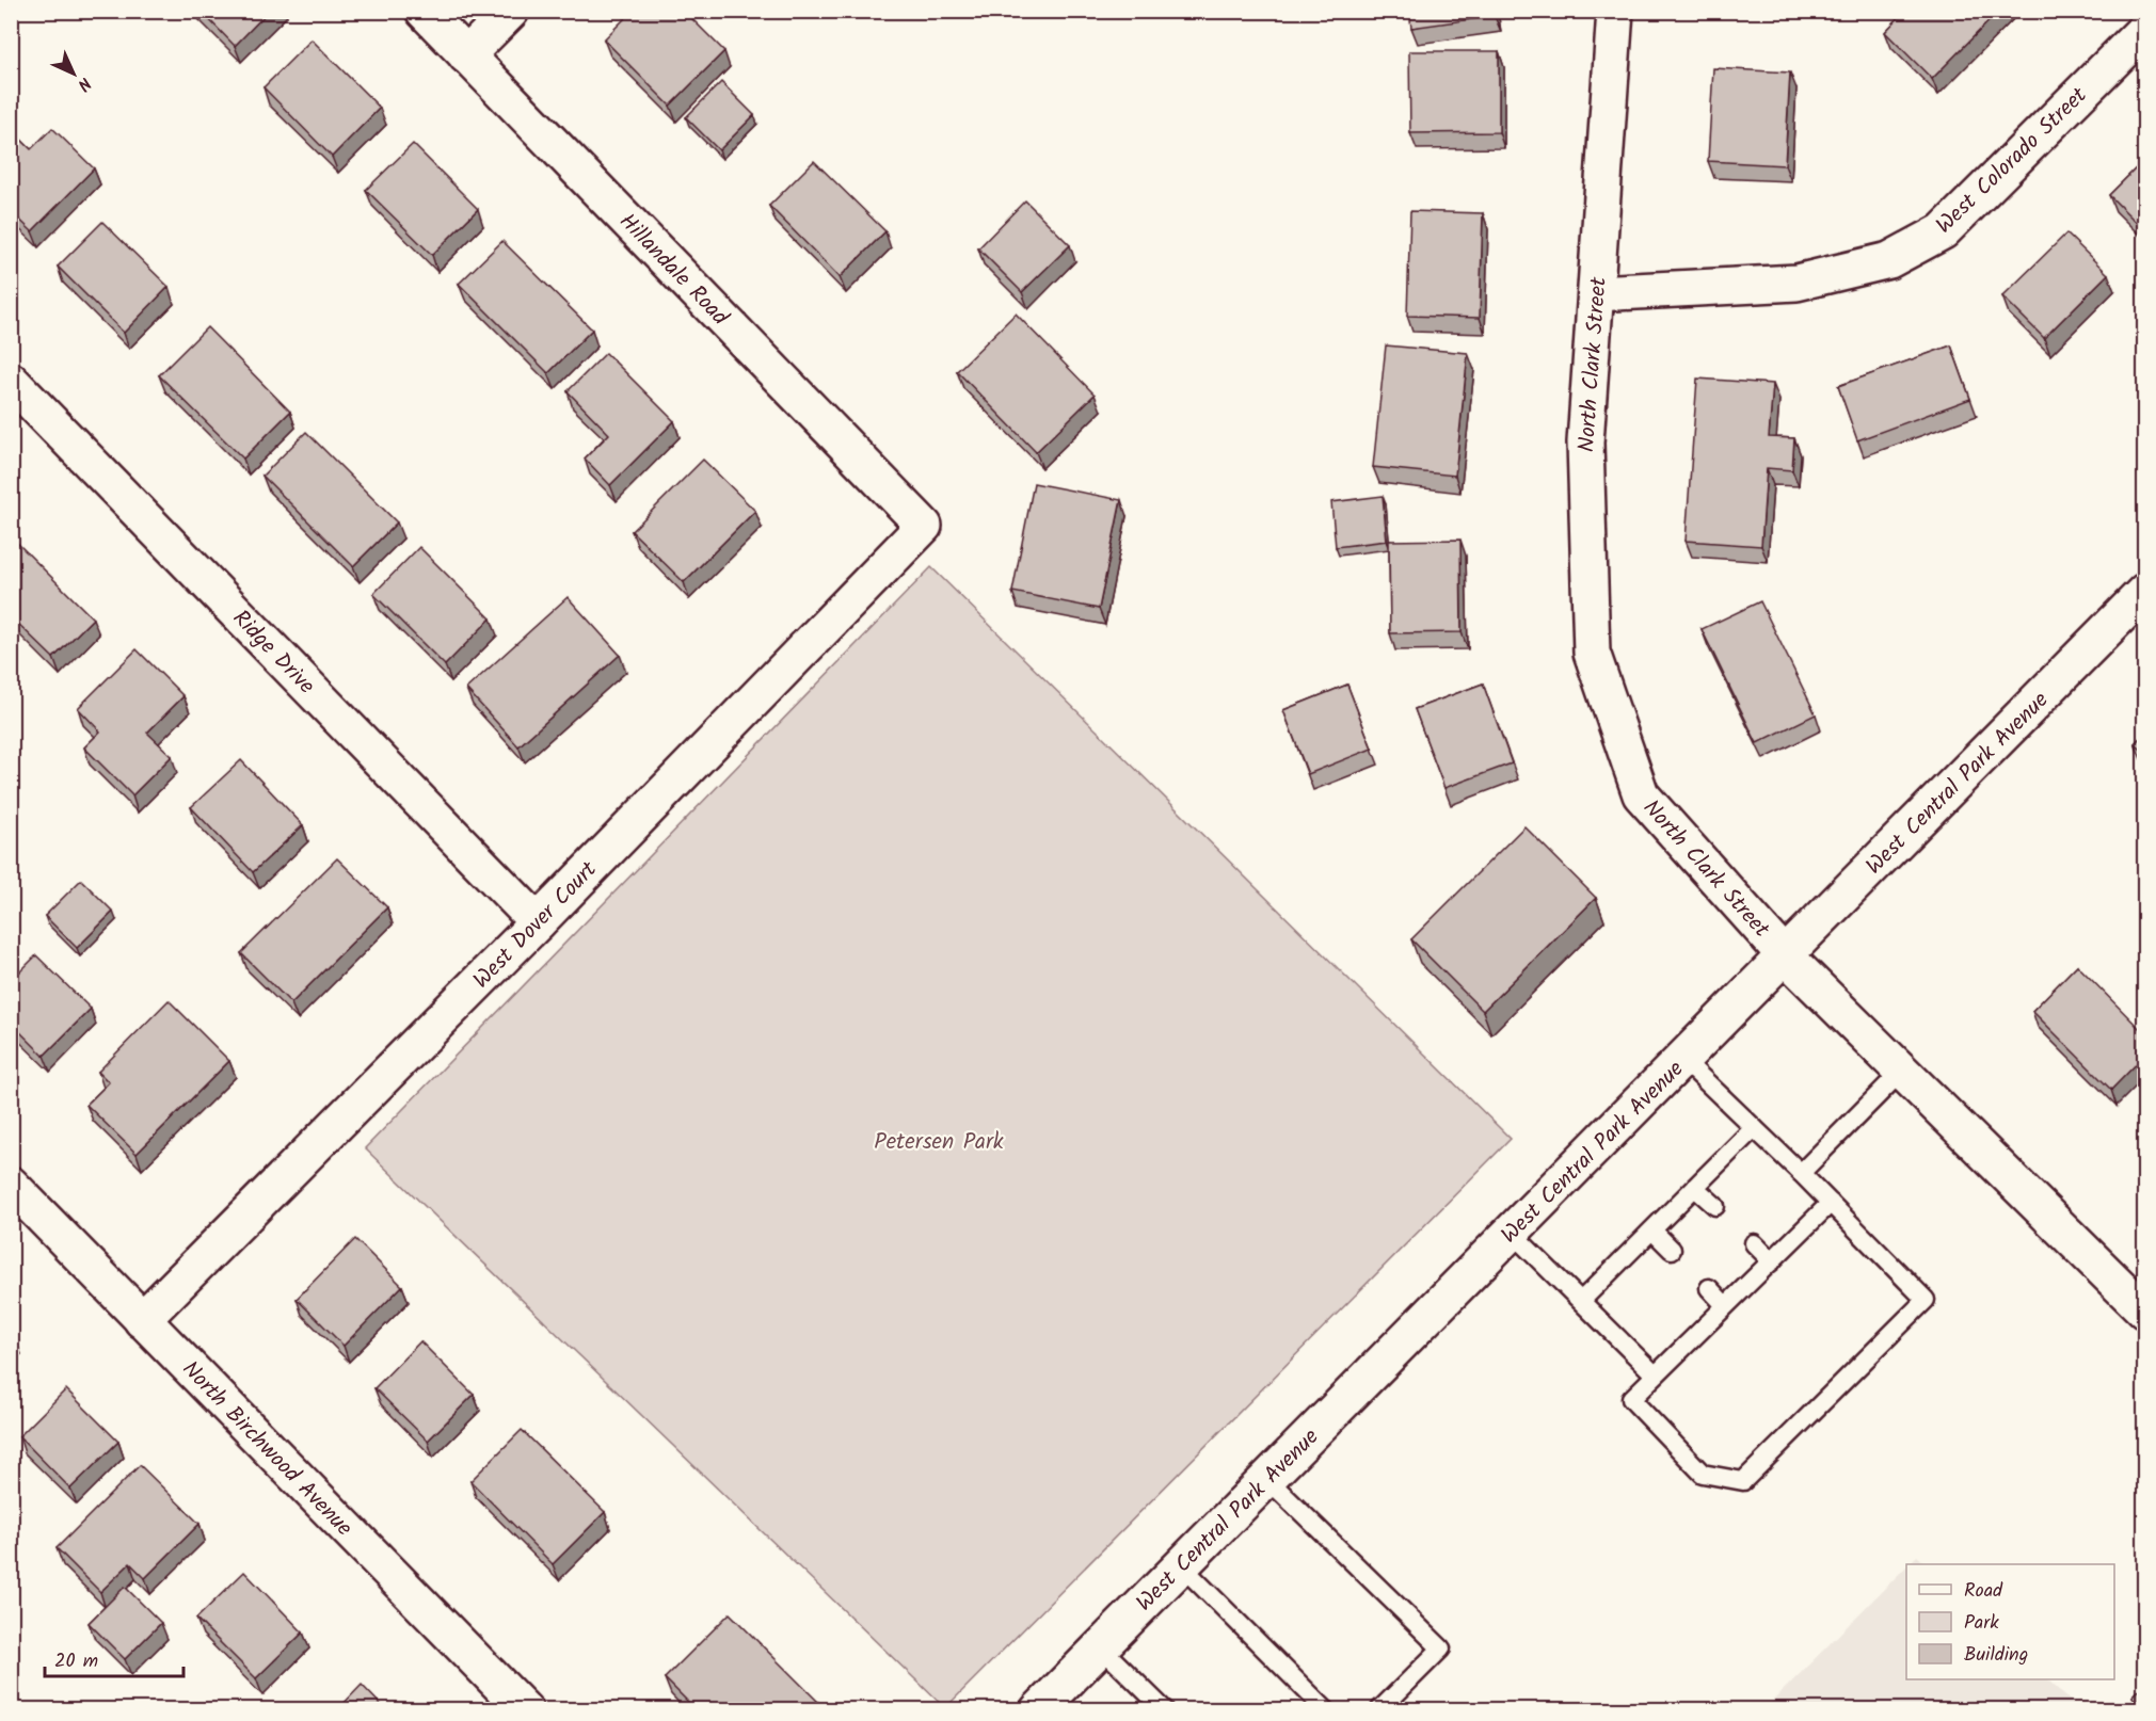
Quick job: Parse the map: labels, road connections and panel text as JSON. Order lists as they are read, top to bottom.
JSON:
{
  "streets": {
    "street": [
      "West Colorado Street",
      "Hillandale Road",
      "North Clark Street",
      "Ridge Drive",
      "West Central Park Avenue",
      "West Dover Court",
      "North Birchwood Avenue"
    ]
  },
  "crossings": [
    ["West Colorado Street", "North Clark Street"],
    ["Hillandale Road", "West Dover Court"],
    ["North Clark Street", "West Central Park Avenue"],
    ["Ridge Drive", "West Dover Court"],
    ["West Dover Court", "North Birchwood Avenue"]
  ],
  "parks": ["Petersen Park"],
  "legend": ["Road", "Park", "Building"],
  "scale_bar": "20 m",
  "north": "bottom right"
}
